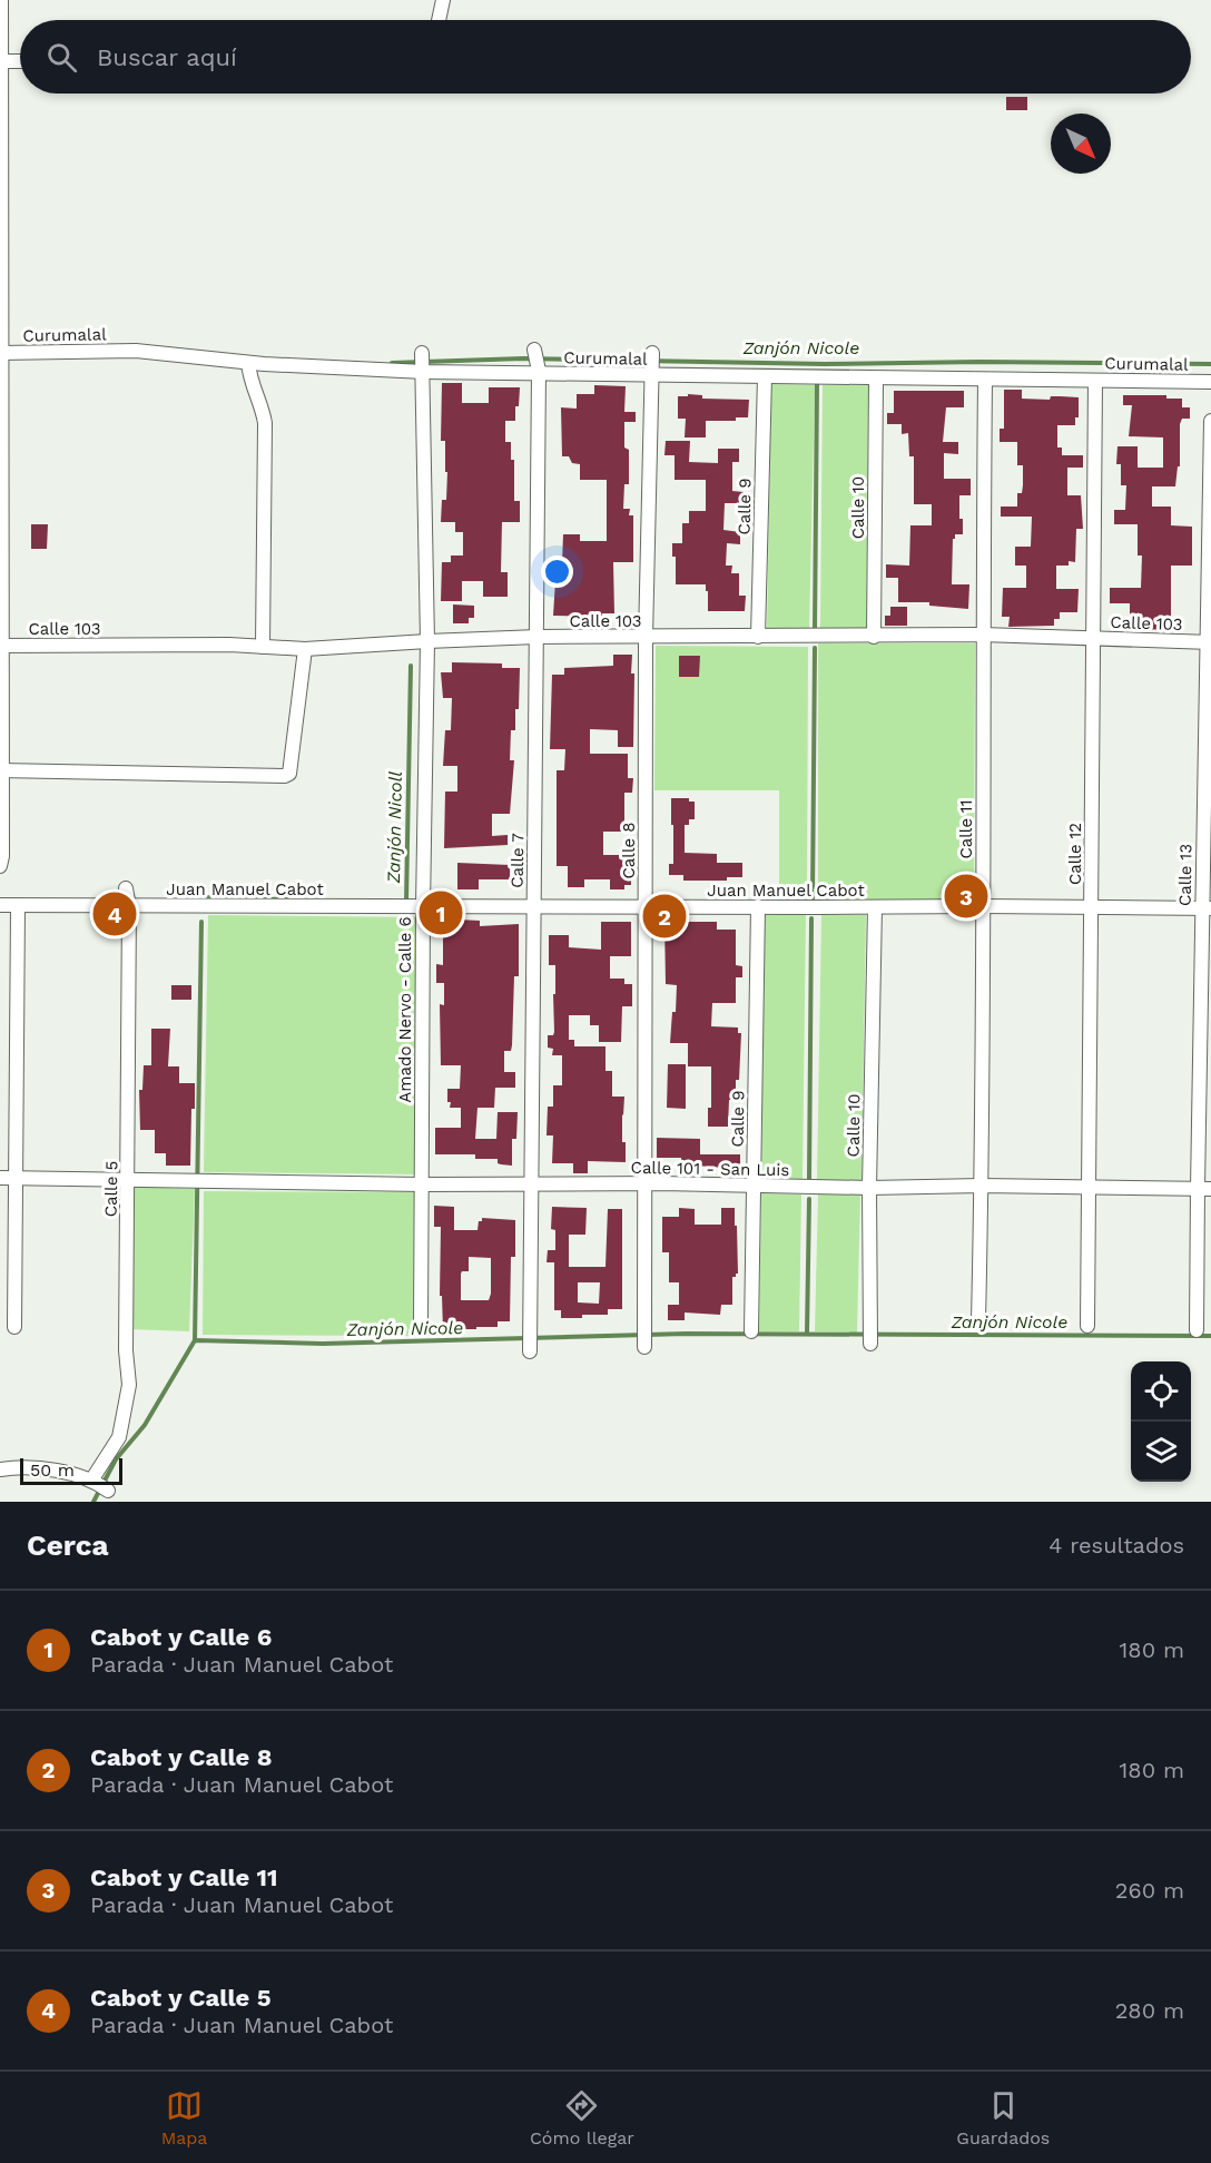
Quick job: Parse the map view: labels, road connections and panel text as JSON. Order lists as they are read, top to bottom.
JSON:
{
  "streets": {
    "street": [
      "Curumalal",
      "Calle 9",
      "Calle 10",
      "Calle 103",
      "Calle 11",
      "Calle 8",
      "Calle 12",
      "Calle 7",
      "Calle 13",
      "Juan Manuel Cabot",
      "Amado Nervo - Calle 6",
      "Calle 101 - San Luis",
      "Calle 5"
    ]
  },
  "crossings": [
    ["Curumalal", "Calle 9"],
    ["Curumalal", "Calle 10"],
    ["Curumalal", "Calle 11"],
    ["Curumalal", "Calle 8"],
    ["Curumalal", "Calle 12"],
    ["Curumalal", "Calle 7"],
    ["Curumalal", "Amado Nervo - Calle 6"],
    ["Calle 9", "Calle 103"],
    ["Calle 9", "Juan Manuel Cabot"],
    ["Calle 9", "Calle 101 - San Luis"],
    ["Calle 10", "Calle 103"],
    ["Calle 10", "Juan Manuel Cabot"],
    ["Calle 10", "Calle 101 - San Luis"],
    ["Calle 103", "Calle 11"],
    ["Calle 103", "Calle 8"],
    ["Calle 103", "Calle 12"],
    ["Calle 103", "Calle 7"],
    ["Calle 103", "Calle 13"],
    ["Calle 103", "Amado Nervo - Calle 6"],
    ["Calle 11", "Juan Manuel Cabot"],
    ["Calle 11", "Calle 101 - San Luis"],
    ["Calle 8", "Juan Manuel Cabot"],
    ["Calle 8", "Calle 101 - San Luis"],
    ["Calle 12", "Juan Manuel Cabot"],
    ["Calle 12", "Calle 101 - San Luis"],
    ["Calle 7", "Juan Manuel Cabot"],
    ["Calle 7", "Calle 101 - San Luis"],
    ["Calle 13", "Juan Manuel Cabot"],
    ["Calle 13", "Calle 101 - San Luis"],
    ["Juan Manuel Cabot", "Amado Nervo - Calle 6"],
    ["Juan Manuel Cabot", "Calle 5"],
    ["Amado Nervo - Calle 6", "Calle 101 - San Luis"],
    ["Calle 101 - San Luis", "Calle 5"]
  ],
  "water": ["Zanjón Nicole", "Zanjón Nicoll"],
  "scale_bar": "50 m",
  "north": "bottom right",
  "page": {
    "search": "Buscar aquí",
    "pins": [
      "3",
      "1",
      "4",
      "2"
    ],
    "scale": "50 m",
    "heading": ["Cerca", "4 resultados"],
    "list": [
      {
        "mark": "1",
        "name": "Cabot y Calle 6",
        "note": "Parada · Juan Manuel Cabot",
        "value": "180 m"
      },
      {
        "mark": "2",
        "name": "Cabot y Calle 8",
        "note": "Parada · Juan Manuel Cabot",
        "value": "180 m"
      },
      {
        "mark": "3",
        "name": "Cabot y Calle 11",
        "note": "Parada · Juan Manuel Cabot",
        "value": "260 m"
      },
      {
        "mark": "4",
        "name": "Cabot y Calle 5",
        "note": "Parada · Juan Manuel Cabot",
        "value": "280 m"
      }
    ],
    "nav": ["Mapa", "Cómo llegar", "Guardados"]
  }
}
